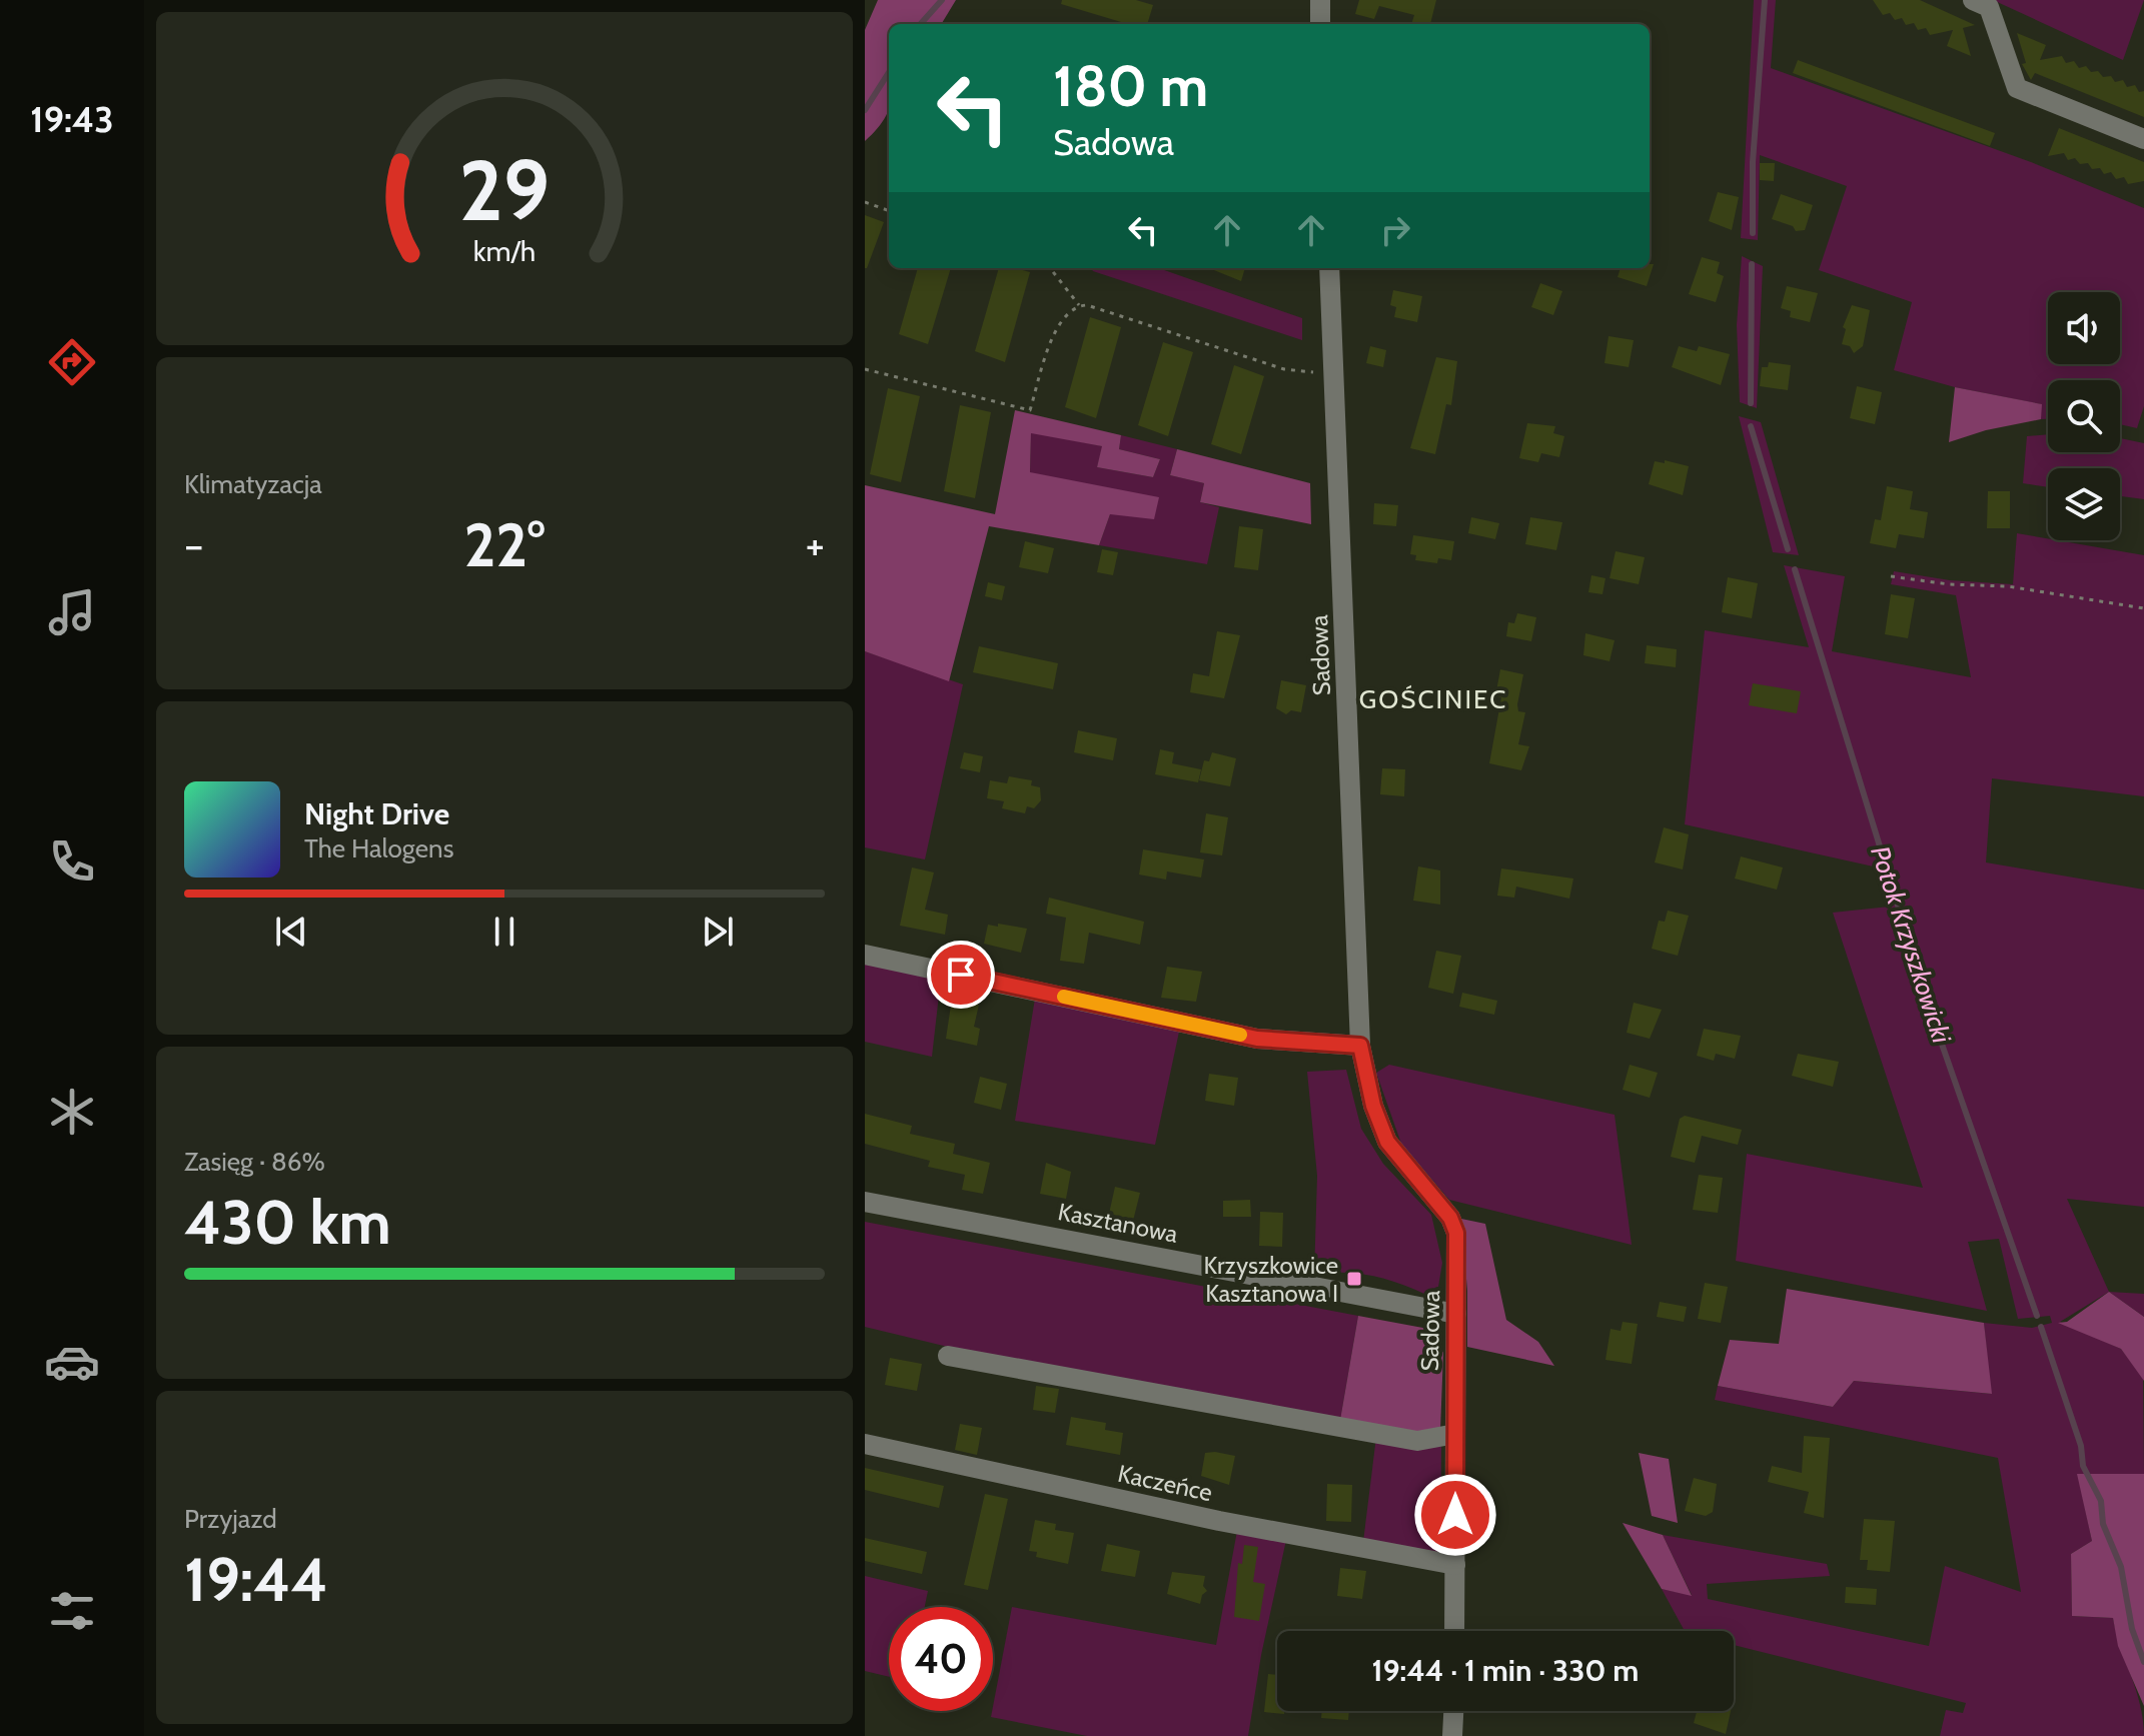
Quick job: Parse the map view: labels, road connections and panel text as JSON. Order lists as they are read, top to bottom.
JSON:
{
  "streets": {
    "street": ["Sadowa", "Kasztanowa", "Kaczeńce"]
  },
  "crossings": [
    ["Sadowa", "Kasztanowa"],
    ["Sadowa", "Kaczeńce"]
  ],
  "districts": ["GOŚCINIEC"],
  "water": ["Potok Krzyszkowicki"],
  "places": {
    "transit": ["Krzyszkowice Kasztanowa I"]
  },
  "page": {
    "tabs": "19:43",
    "turn": ["180 m", "Sadowa"],
    "tile": [
      "Klimatyzacja",
      ["Zasięg · 86%", "430 km"],
      ["Przyjazd", "19:44"]
    ],
    "heat": ["−", "22°", "+"],
    "song": ["Night Drive", "The Halogens"],
    "limit": "40",
    "trip": "19:44 · 1 min · 330 m",
    "gauge": ["29", "km/h"]
  }
}
